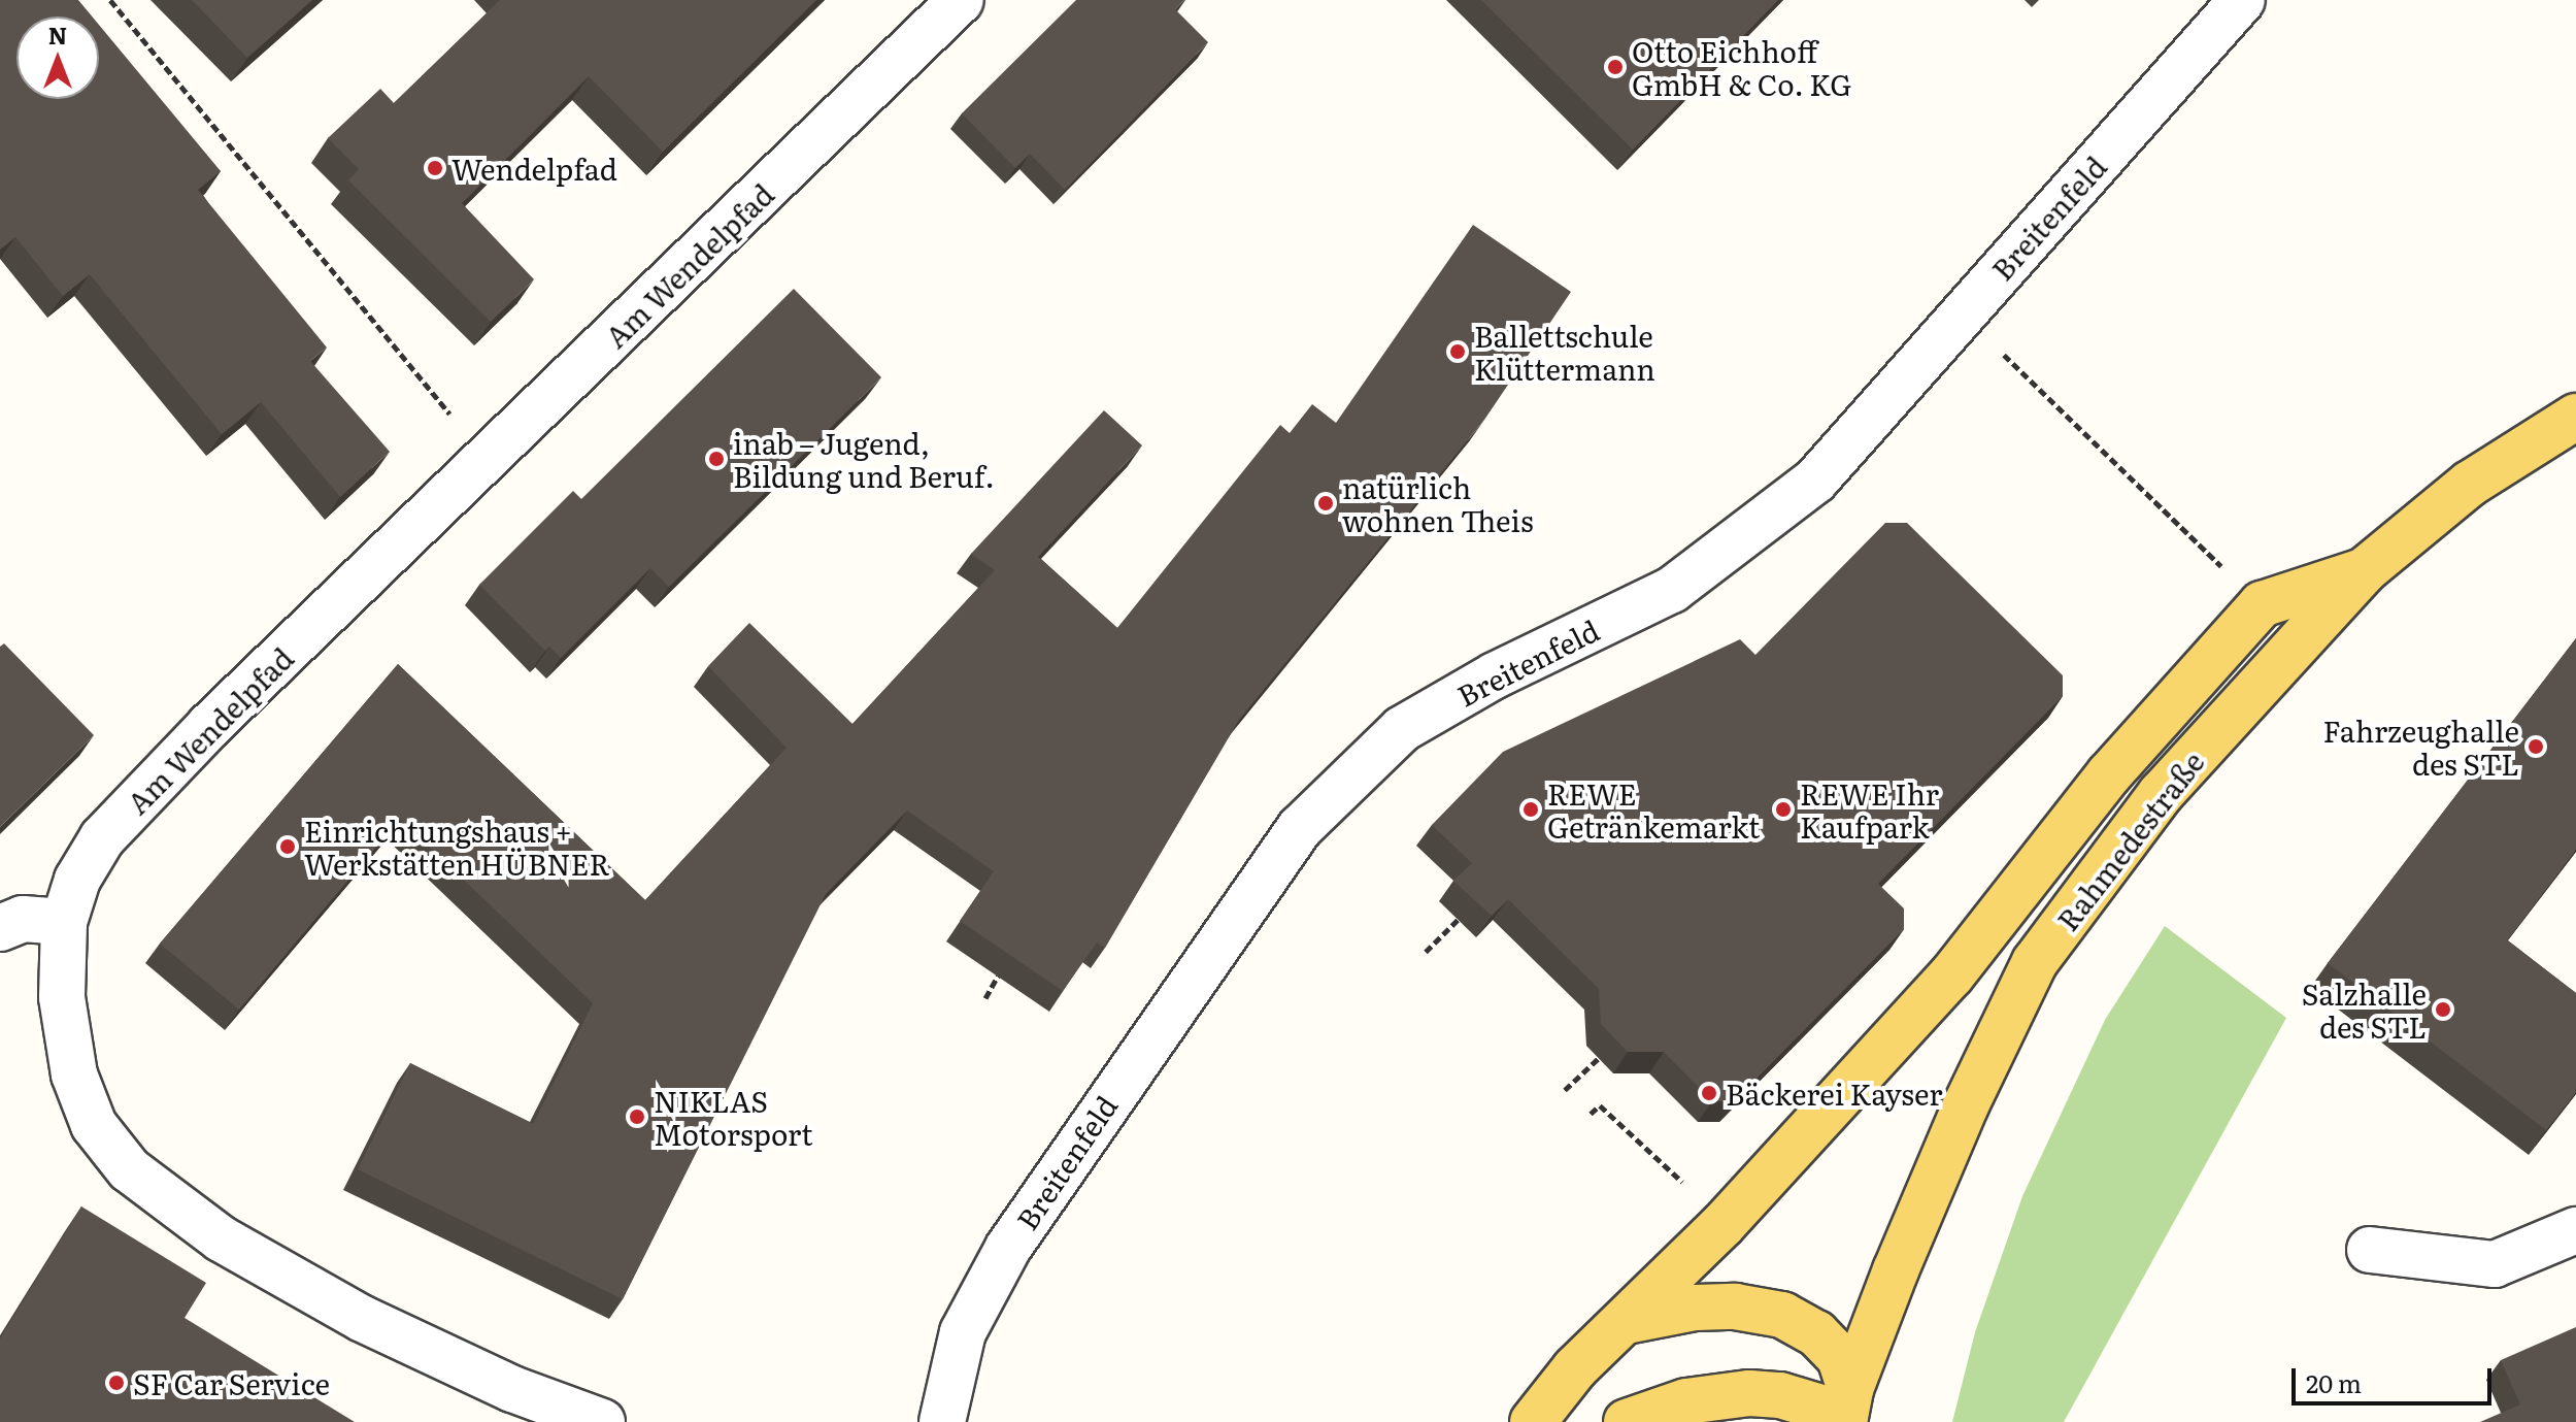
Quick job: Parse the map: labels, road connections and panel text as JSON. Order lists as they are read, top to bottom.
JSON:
{
  "streets": {
    "main road": ["Rahmedestraße"],
    "street": ["Breitenfeld", "Am Wendelpfad"]
  },
  "places": [
    "Otto Eichhoff GmbH & Co. KG",
    "Wendelpfad",
    "Ballettschule Klüttermann",
    "inab – Jugend, Bildung und Beruf.",
    "natürlich wohnen Theis",
    "Fahrzeughalle des STL",
    "REWE Getränkemarkt",
    "REWE Ihr Kaufpark",
    "Einrichtungshaus + Werkstätten HÜBNER",
    "Salzhalle des STL",
    "Bäckerei Kayser",
    "NIKLAS Motorsport",
    "SF Car Service"
  ],
  "scale_bar": "20 m",
  "north": "top"
}
